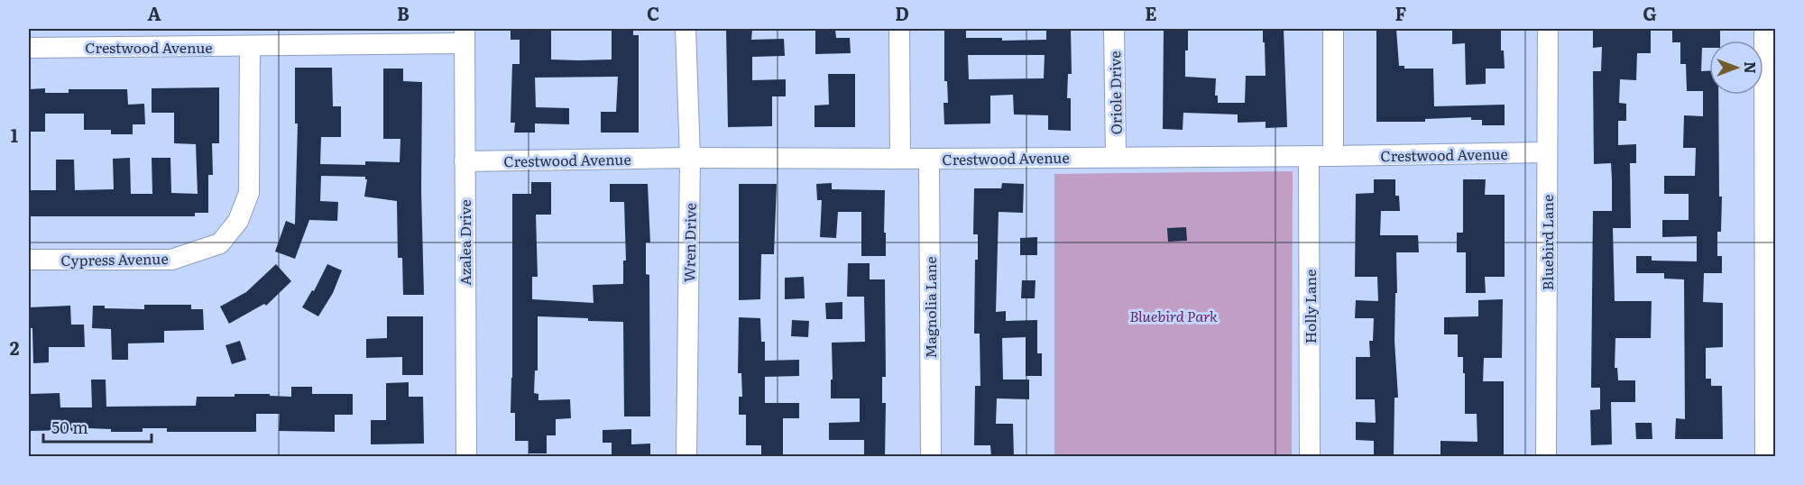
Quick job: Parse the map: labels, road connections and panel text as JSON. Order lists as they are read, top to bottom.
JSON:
{
  "streets": {
    "street": [
      "Crestwood Avenue",
      "Oriole Drive",
      "Azalea Drive",
      "Wren Drive",
      "Bluebird Lane",
      "Cypress Avenue",
      "Holly Lane",
      "Magnolia Lane"
    ]
  },
  "crossings": [
    ["Crestwood Avenue", "Oriole Drive"],
    ["Crestwood Avenue", "Azalea Drive"],
    ["Crestwood Avenue", "Wren Drive"],
    ["Crestwood Avenue", "Bluebird Lane"],
    ["Crestwood Avenue", "Cypress Avenue"],
    ["Crestwood Avenue", "Holly Lane"],
    ["Crestwood Avenue", "Magnolia Lane"]
  ],
  "parks": ["Bluebird Park"],
  "scale_bar": "50 m",
  "north": "right",
  "grid": {
    "columns": [
      "A",
      "B",
      "C",
      "D",
      "E",
      "F",
      "G"
    ],
    "rows": ["1", "2"]
  }
}
